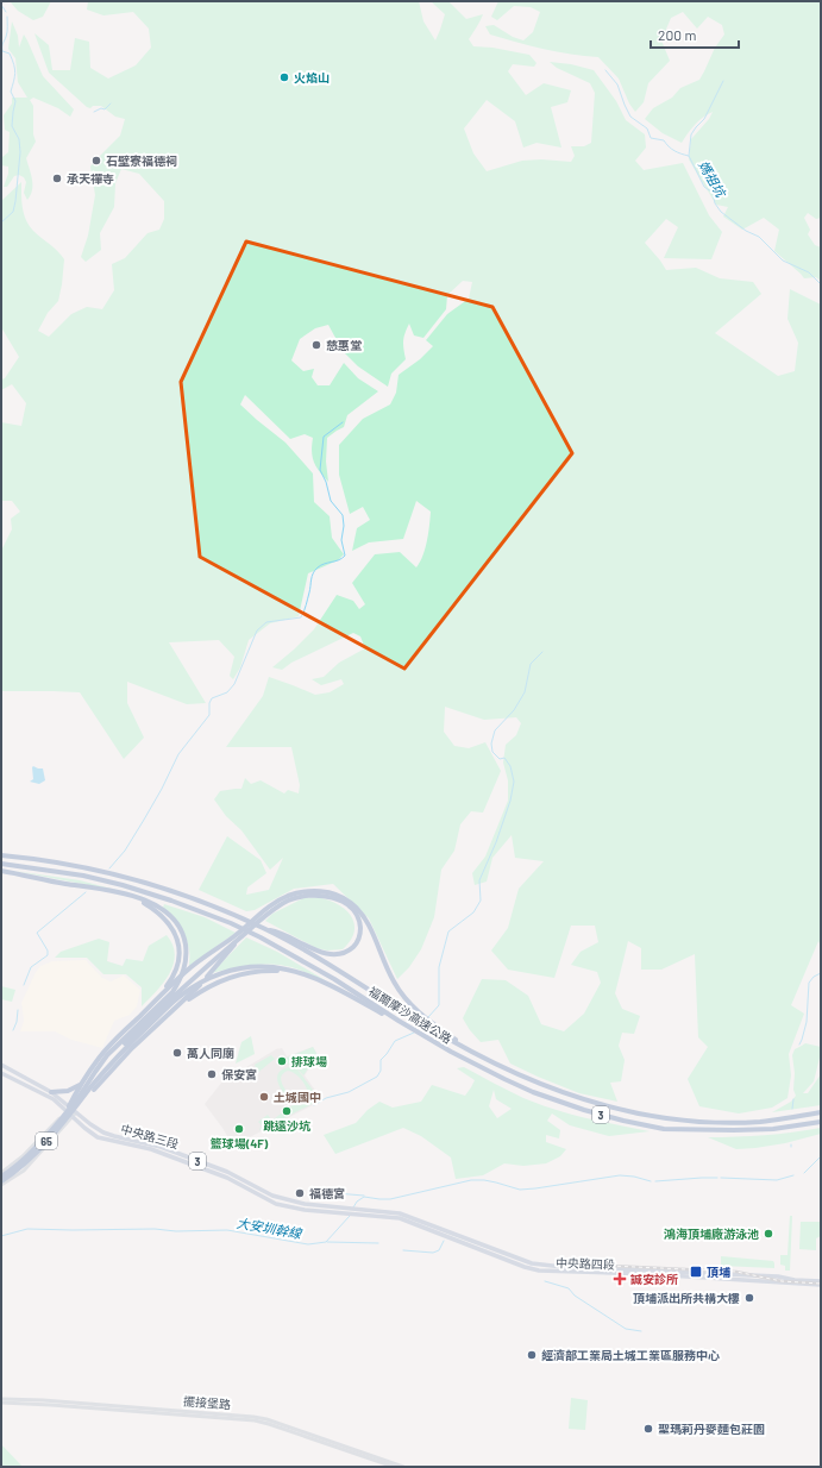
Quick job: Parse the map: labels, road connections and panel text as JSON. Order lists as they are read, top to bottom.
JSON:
{
  "streets": {
    "highway": ["福爾摩沙高速公路", "3", "65"],
    "main road": ["中央路三段", "中央路四段"],
    "street": ["擺接堡路"]
  },
  "crossings": [
    ["福爾摩沙高速公路", "3"],
    ["中央路三段", "中央路四段"]
  ],
  "water": ["媽祖坑", "大安圳幹線"],
  "places": {
    "other": [
      "火焰山",
      "石壁寮福德祠",
      "承天禪寺",
      "慈惠堂",
      "萬人同廟",
      "排球場",
      "保安宮",
      "土城國中",
      "跳遠沙坑",
      "籃球場(4F)",
      "福德宮",
      "鴻海頂埔廠游泳池",
      "頂埔派出所共構大樓",
      "經濟部工業局土城工業區服務中心",
      "聖瑪莉丹麥麵包莊園"
    ],
    "transit": ["頂埔"],
    "health": ["誠安診所"]
  },
  "scale_bar": "200 m"
}
